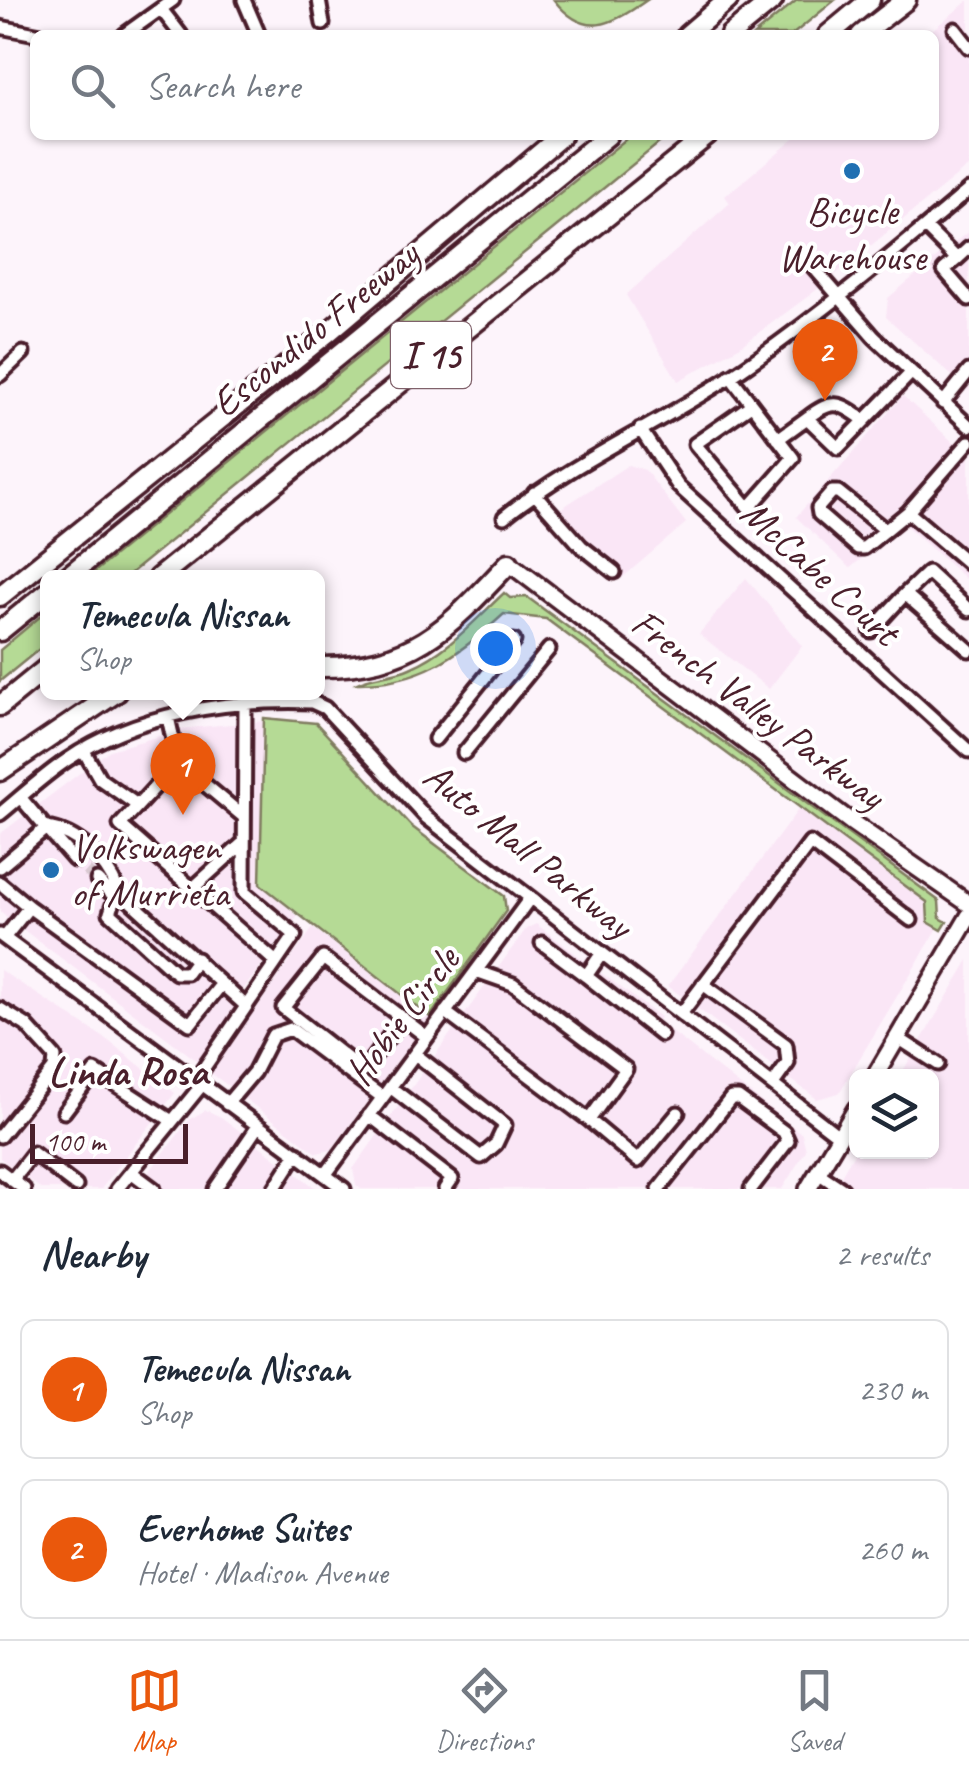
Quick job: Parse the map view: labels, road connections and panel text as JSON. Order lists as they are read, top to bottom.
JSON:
{
  "streets": {
    "highway": ["Escondido Freeway", "I 15"],
    "main road": ["French Valley Parkway"],
    "street": ["McCabe Court", "Auto Mall Parkway", "Hobie Circle"]
  },
  "crossings": [
    ["Auto Mall Parkway", "Hobie Circle"]
  ],
  "districts": ["Linda Rosa"],
  "places": ["Bicycle Warehouse", "Volkswagen of Murrieta"],
  "scale_bar": "100 m",
  "page": {
    "search": "Search here",
    "pins": ["2", "1"],
    "popup": ["Temecula Nissan", "Shop"],
    "scale": "100 m",
    "heading": ["Nearby", "2 results"],
    "list": [
      {
        "mark": "1",
        "name": "Temecula Nissan",
        "note": "Shop",
        "value": "230 m"
      },
      {
        "mark": "2",
        "name": "Everhome Suites",
        "note": "Hotel · Madison Avenue",
        "value": "260 m"
      }
    ],
    "nav": ["Map", "Directions", "Saved"]
  }
}
